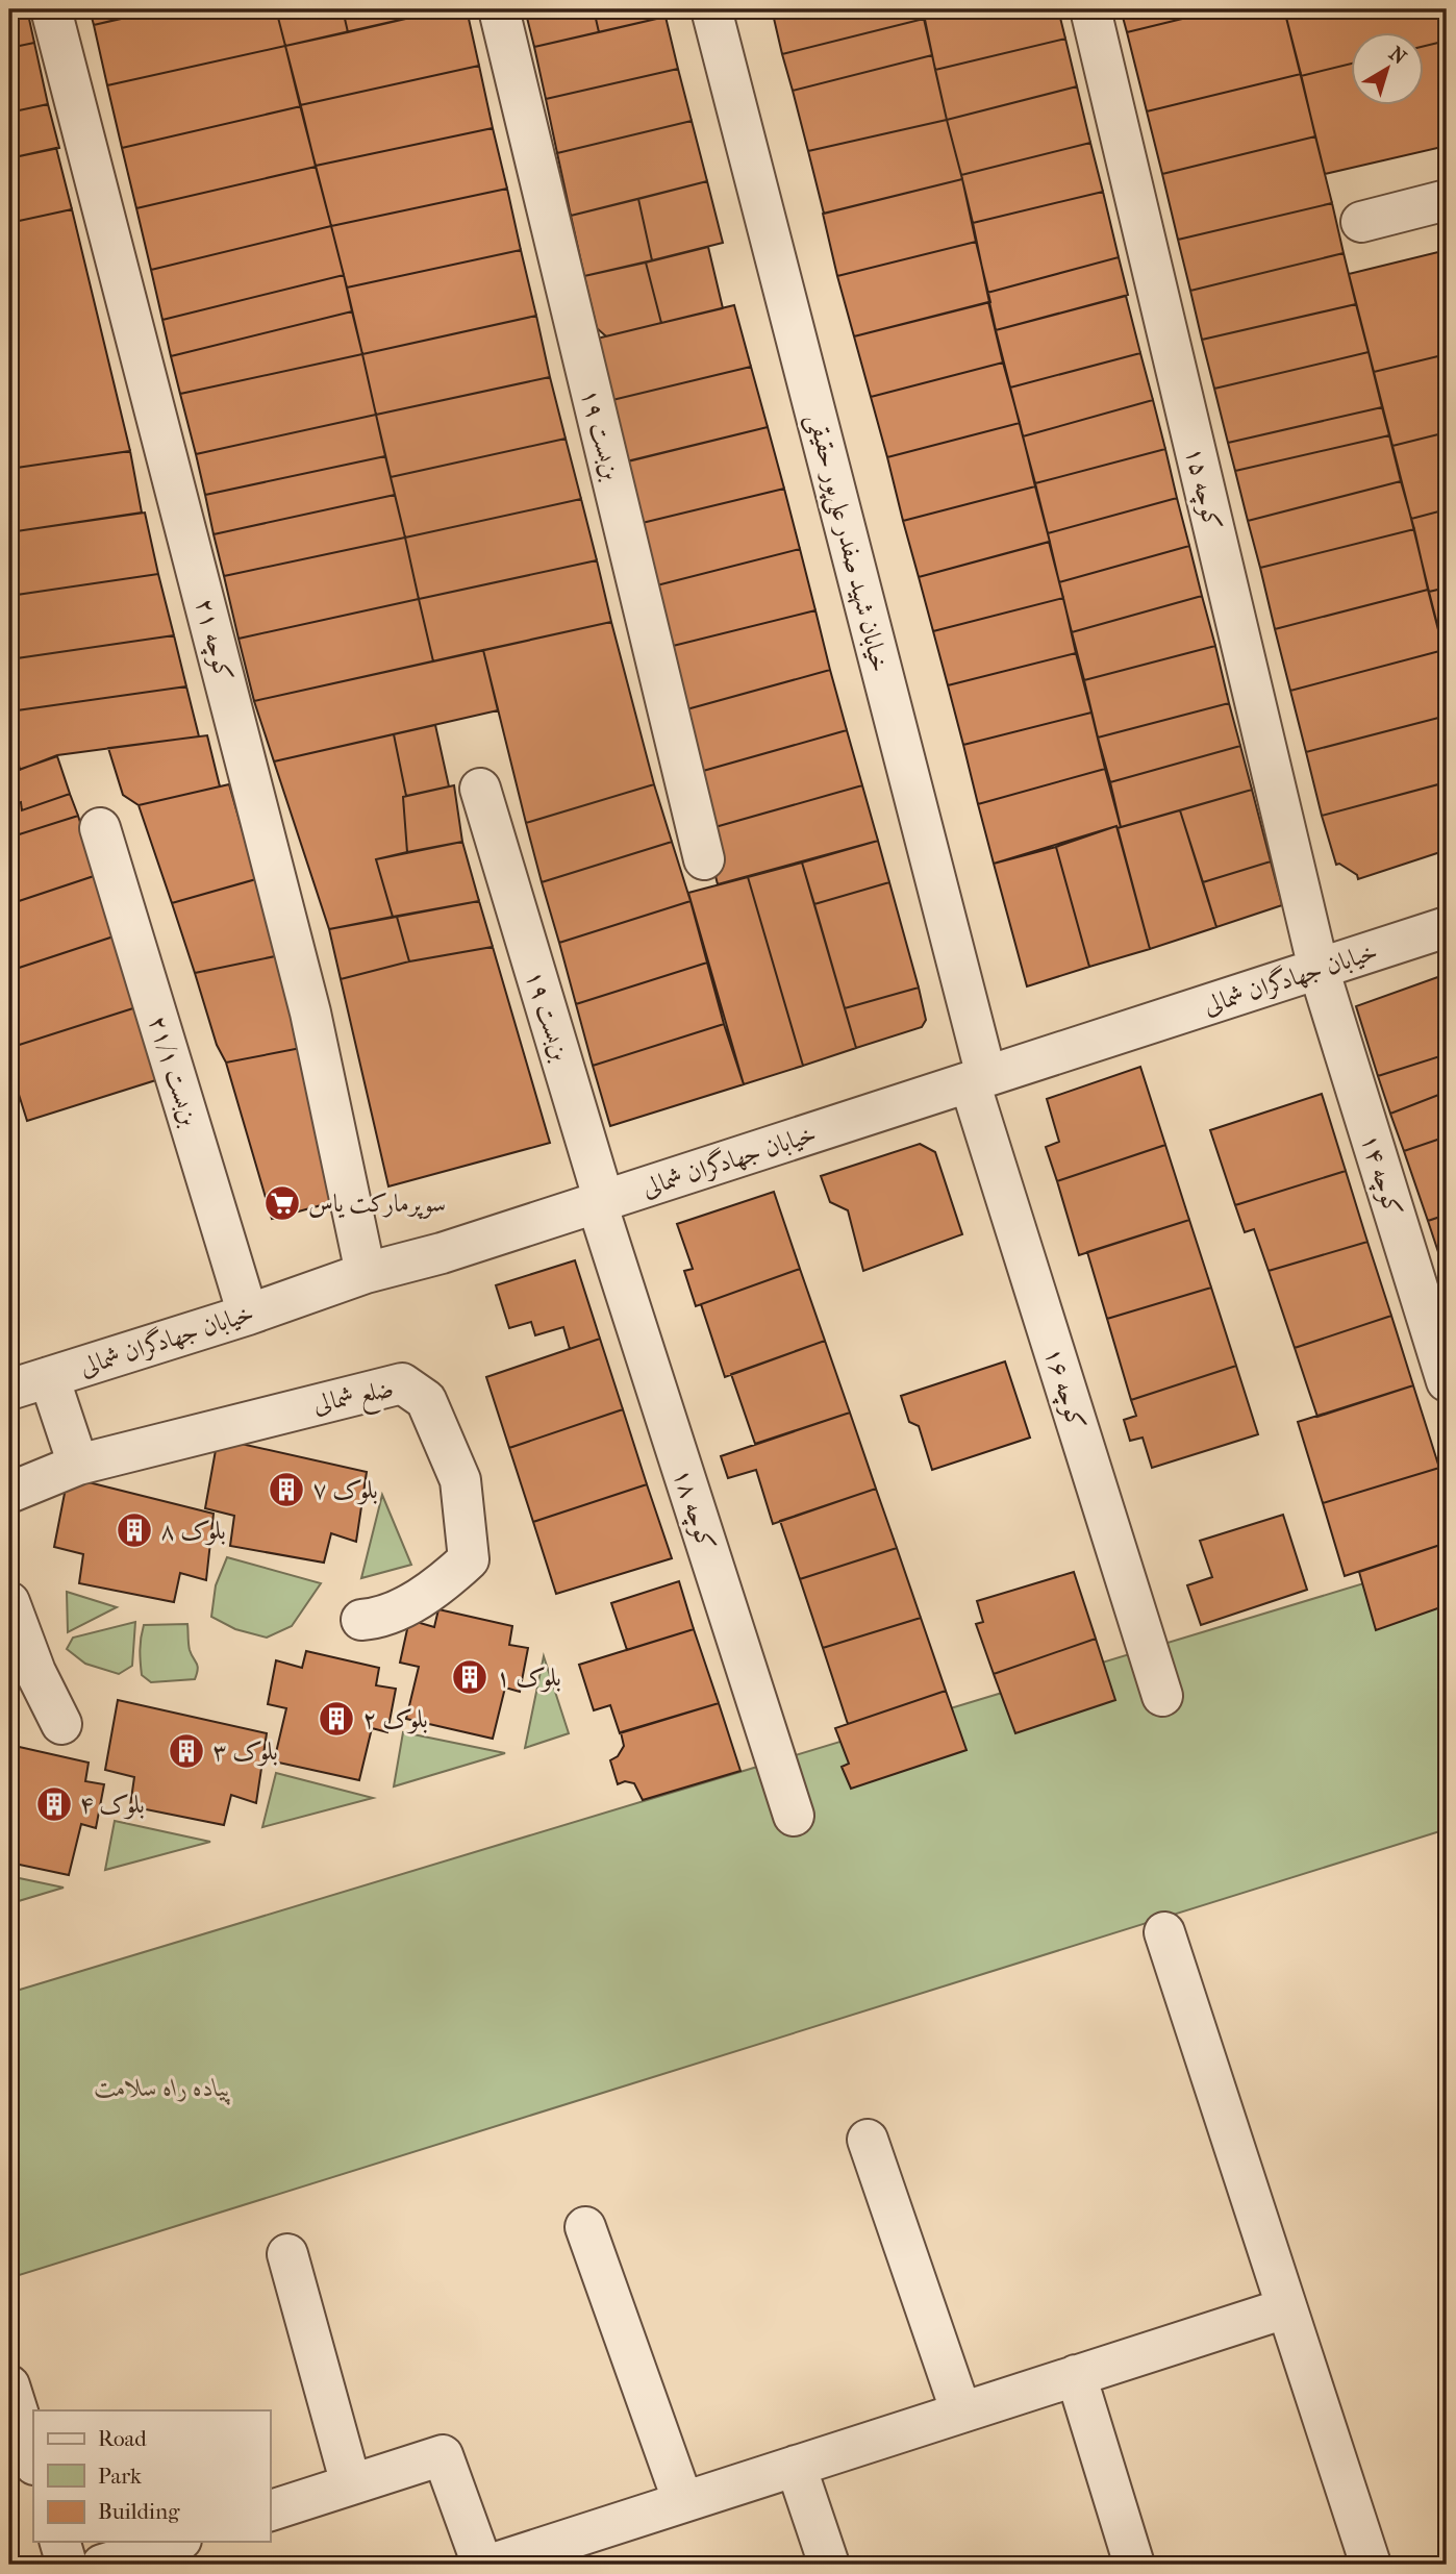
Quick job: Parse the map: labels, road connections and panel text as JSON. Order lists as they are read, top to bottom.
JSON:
{
  "streets": {
    "street": [
      "بن‌بست ۱۹",
      "کوچه ۱۵",
      "خیابان شهید صفدر علی‌پور حقیقی",
      "کوچه ۲۱",
      "خیابان جهادگران شمالی",
      "بن‌بست ۲۱/۱",
      "کوچه ۱۴",
      "کوچه ۱۶",
      "ضلع شمالی",
      "کوچه ۱۸"
    ]
  },
  "crossings": [
    ["بن‌بست ۱۹", "خیابان جهادگران شمالی"],
    ["بن‌بست ۱۹", "کوچه ۱۸"],
    ["کوچه ۱۵", "خیابان جهادگران شمالی"],
    ["کوچه ۱۵", "کوچه ۱۴"],
    ["خیابان شهید صفدر علی‌پور حقیقی", "خیابان جهادگران شمالی"],
    ["خیابان شهید صفدر علی‌پور حقیقی", "کوچه ۱۶"],
    ["کوچه ۲۱", "خیابان جهادگران شمالی"],
    ["خیابان جهادگران شمالی", "بن‌بست ۲۱/۱"],
    ["خیابان جهادگران شمالی", "کوچه ۱۴"],
    ["خیابان جهادگران شمالی", "کوچه ۱۶"],
    ["خیابان جهادگران شمالی", "کوچه ۱۸"]
  ],
  "parks": ["پیاده راه سلامت"],
  "places": {
    "supermarket": ["سوپرمارکت یاس"],
    "building": [
      "بلوک ۷",
      "بلوک ۸",
      "بلوک ۱",
      "بلوک ۲",
      "بلوک ۳",
      "بلوک ۴"
    ]
  },
  "legend": ["Road", "Park", "Building"],
  "north": "top right"
}
